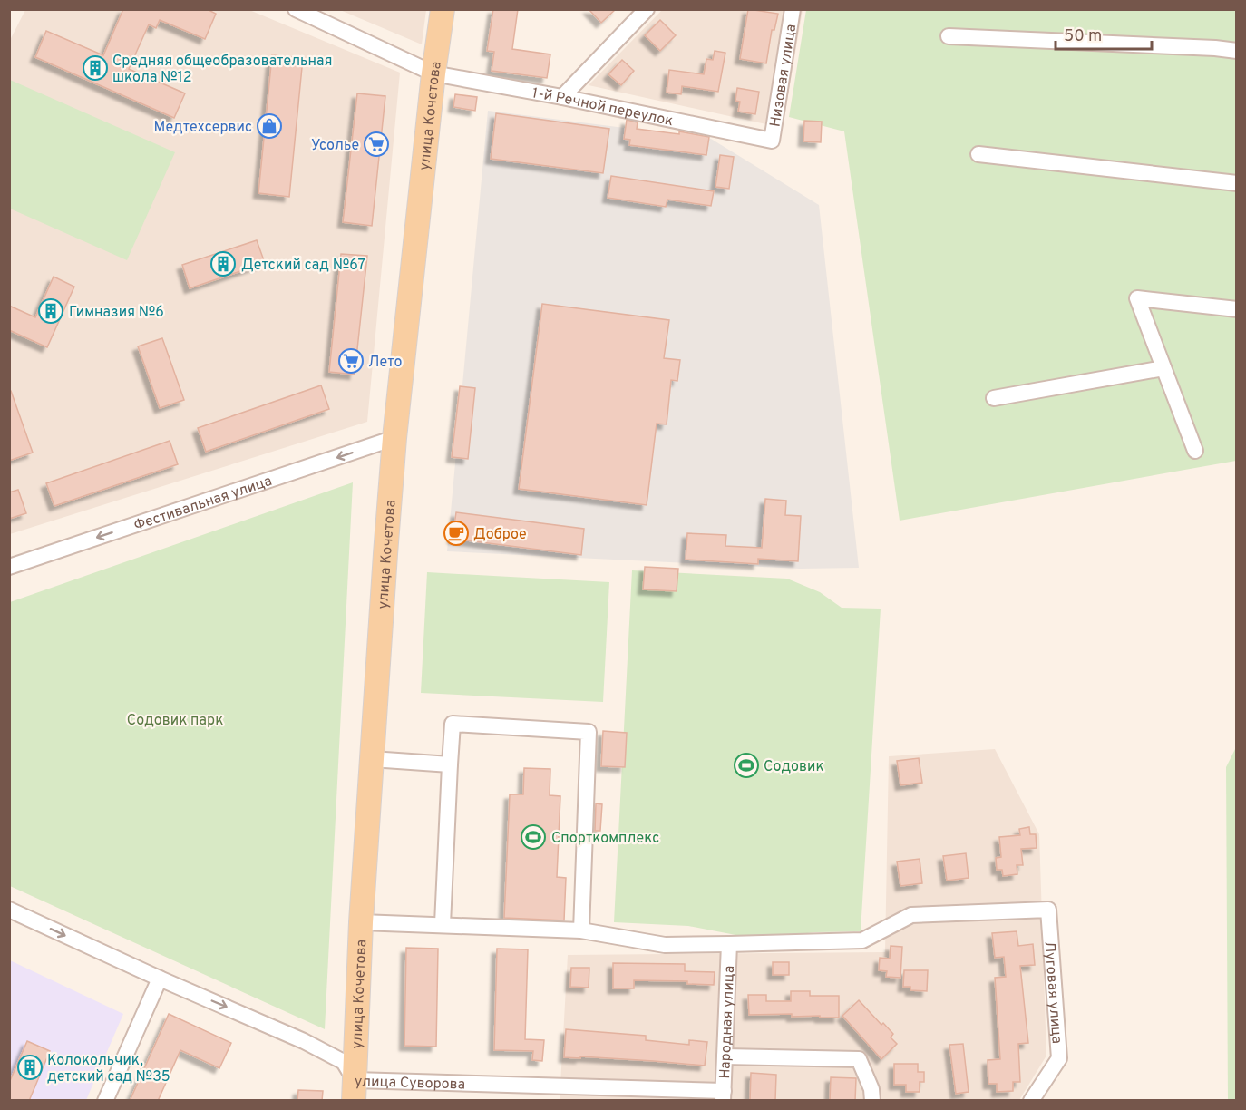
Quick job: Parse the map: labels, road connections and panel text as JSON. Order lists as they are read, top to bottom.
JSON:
{
  "streets": {
    "main road": ["улица Кочетова"],
    "street": [
      "Низовая улица",
      "1-й Речной переулок",
      "Фестивальная улица",
      "Луговая улица",
      "Народная улица",
      "улица Суворова"
    ]
  },
  "crossings": [
    ["Низовая улица", "1-й Речной переулок"],
    ["1-й Речной переулок", "улица Кочетова"],
    ["улица Кочетова", "Фестивальная улица"],
    ["улица Кочетова", "улица Суворова"],
    ["Луговая улица", "Народная улица"],
    ["Народная улица", "улица Суворова"]
  ],
  "one_way": ["Фестивальная улица", "улица Суворова"],
  "parks": ["Содовик парк"],
  "places": {
    "building": [
      "Средняя общеобразовательная школа №12",
      "Детский сад №67",
      "Гимназия №6",
      "Колокольчик, детский сад №35"
    ],
    "shop": ["Медтехсервис"],
    "supermarket": ["Усолье", "Лето"],
    "cafe": ["Доброе"],
    "sports": ["Содовик", "Спорткомплекс"]
  },
  "scale_bar": "50 m"
}
